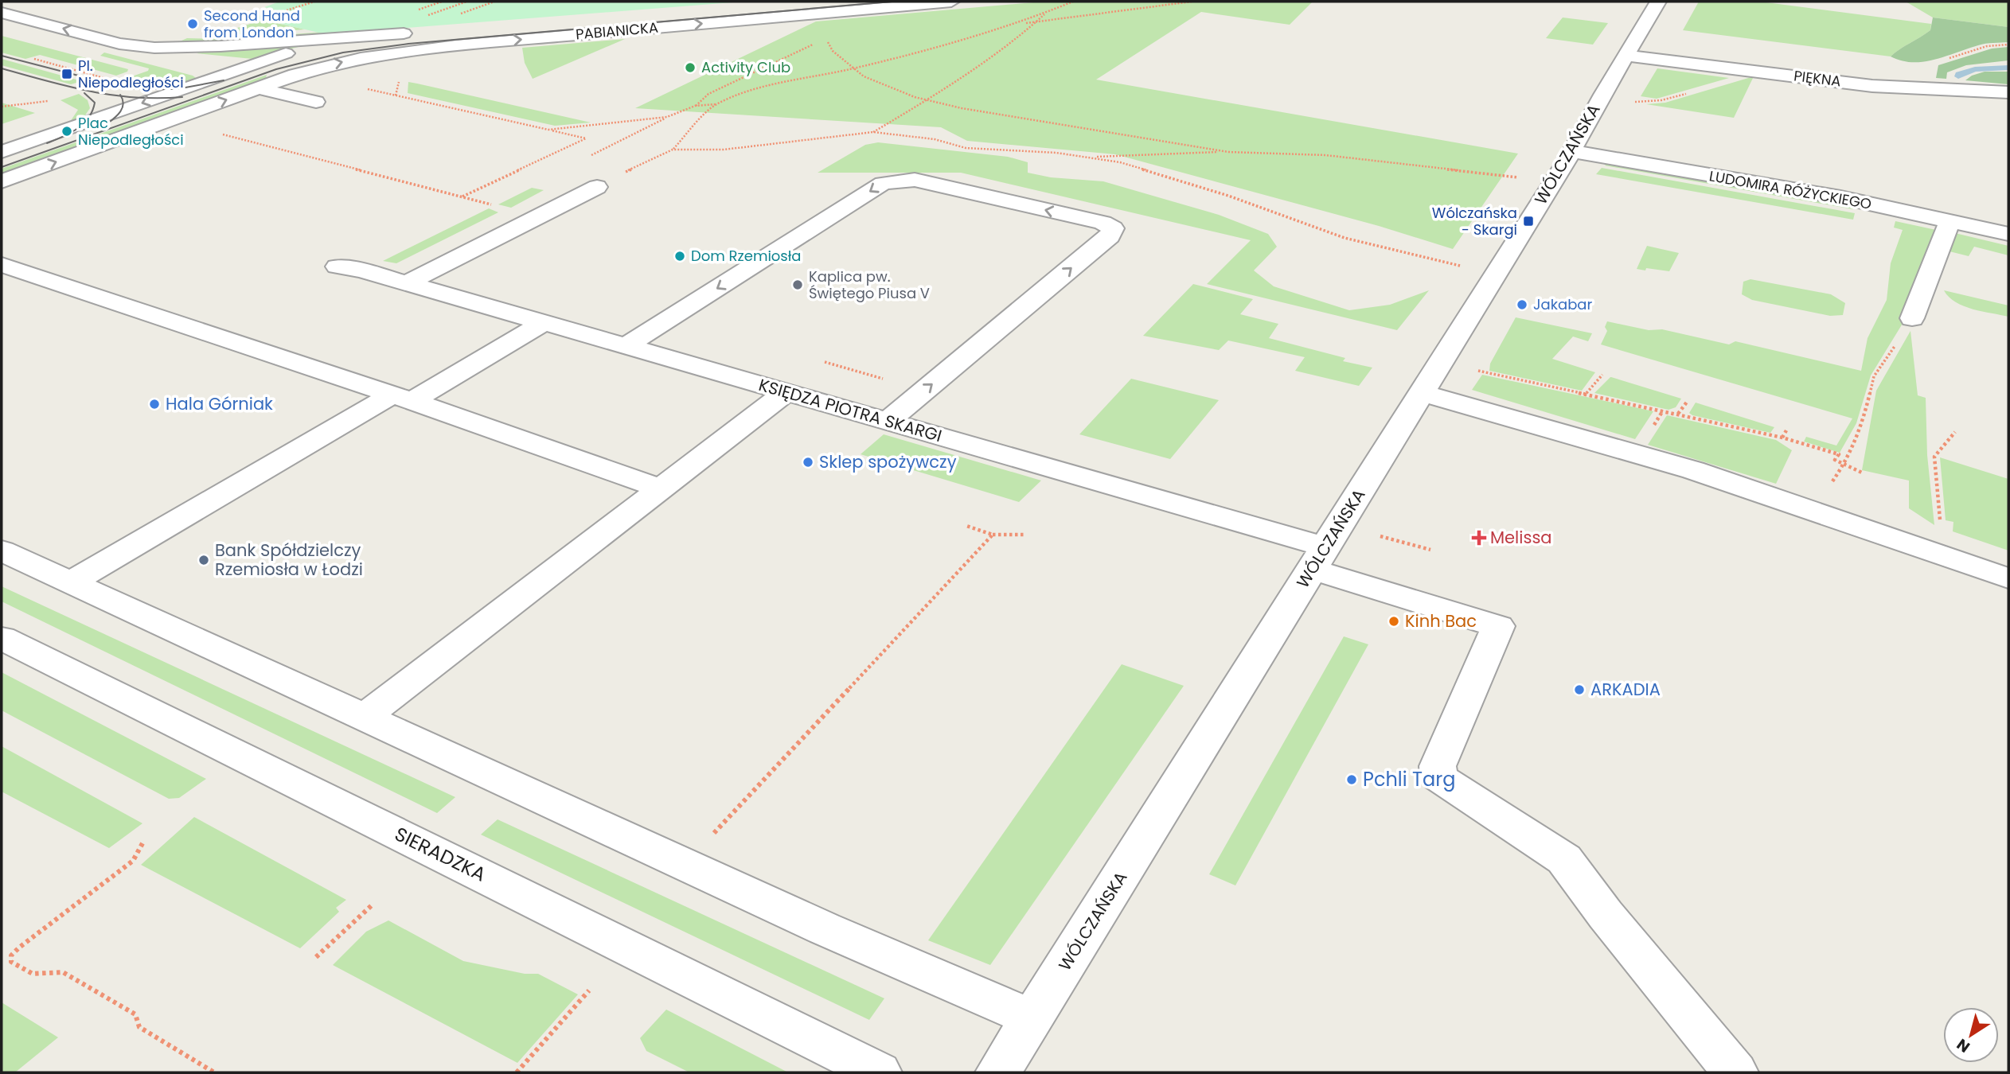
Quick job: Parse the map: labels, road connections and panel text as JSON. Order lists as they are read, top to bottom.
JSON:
{
  "streets": {
    "street": [
      "PABIANICKA",
      "PIĘKNA",
      "WÓLCZAŃSKA",
      "LUDOMIRA RÓŻYCKIEGO",
      "KSIĘDZA PIOTRA SKARGI",
      "SIERADZKA"
    ]
  },
  "crossings": [
    ["PIĘKNA", "WÓLCZAŃSKA"],
    ["WÓLCZAŃSKA", "LUDOMIRA RÓŻYCKIEGO"],
    ["WÓLCZAŃSKA", "KSIĘDZA PIOTRA SKARGI"]
  ],
  "places": {
    "other": [
      "Second Hand from London",
      "Activity Club",
      "Plac Niepodległości",
      "Dom Rzemiosła",
      "Kaplica pw. Świętego Piusa V",
      "Jakabar",
      "Hala Górniak",
      "Sklep spożywczy",
      "Bank Spółdzielczy Rzemiosła w Łodzi",
      "Kinh Bac",
      "ARKADIA",
      "Pchli Targ"
    ],
    "transit": ["Pl. Niepodległości", "Wólczańska - Skargi"],
    "health": ["Melissa"]
  },
  "north": "bottom left"
}
